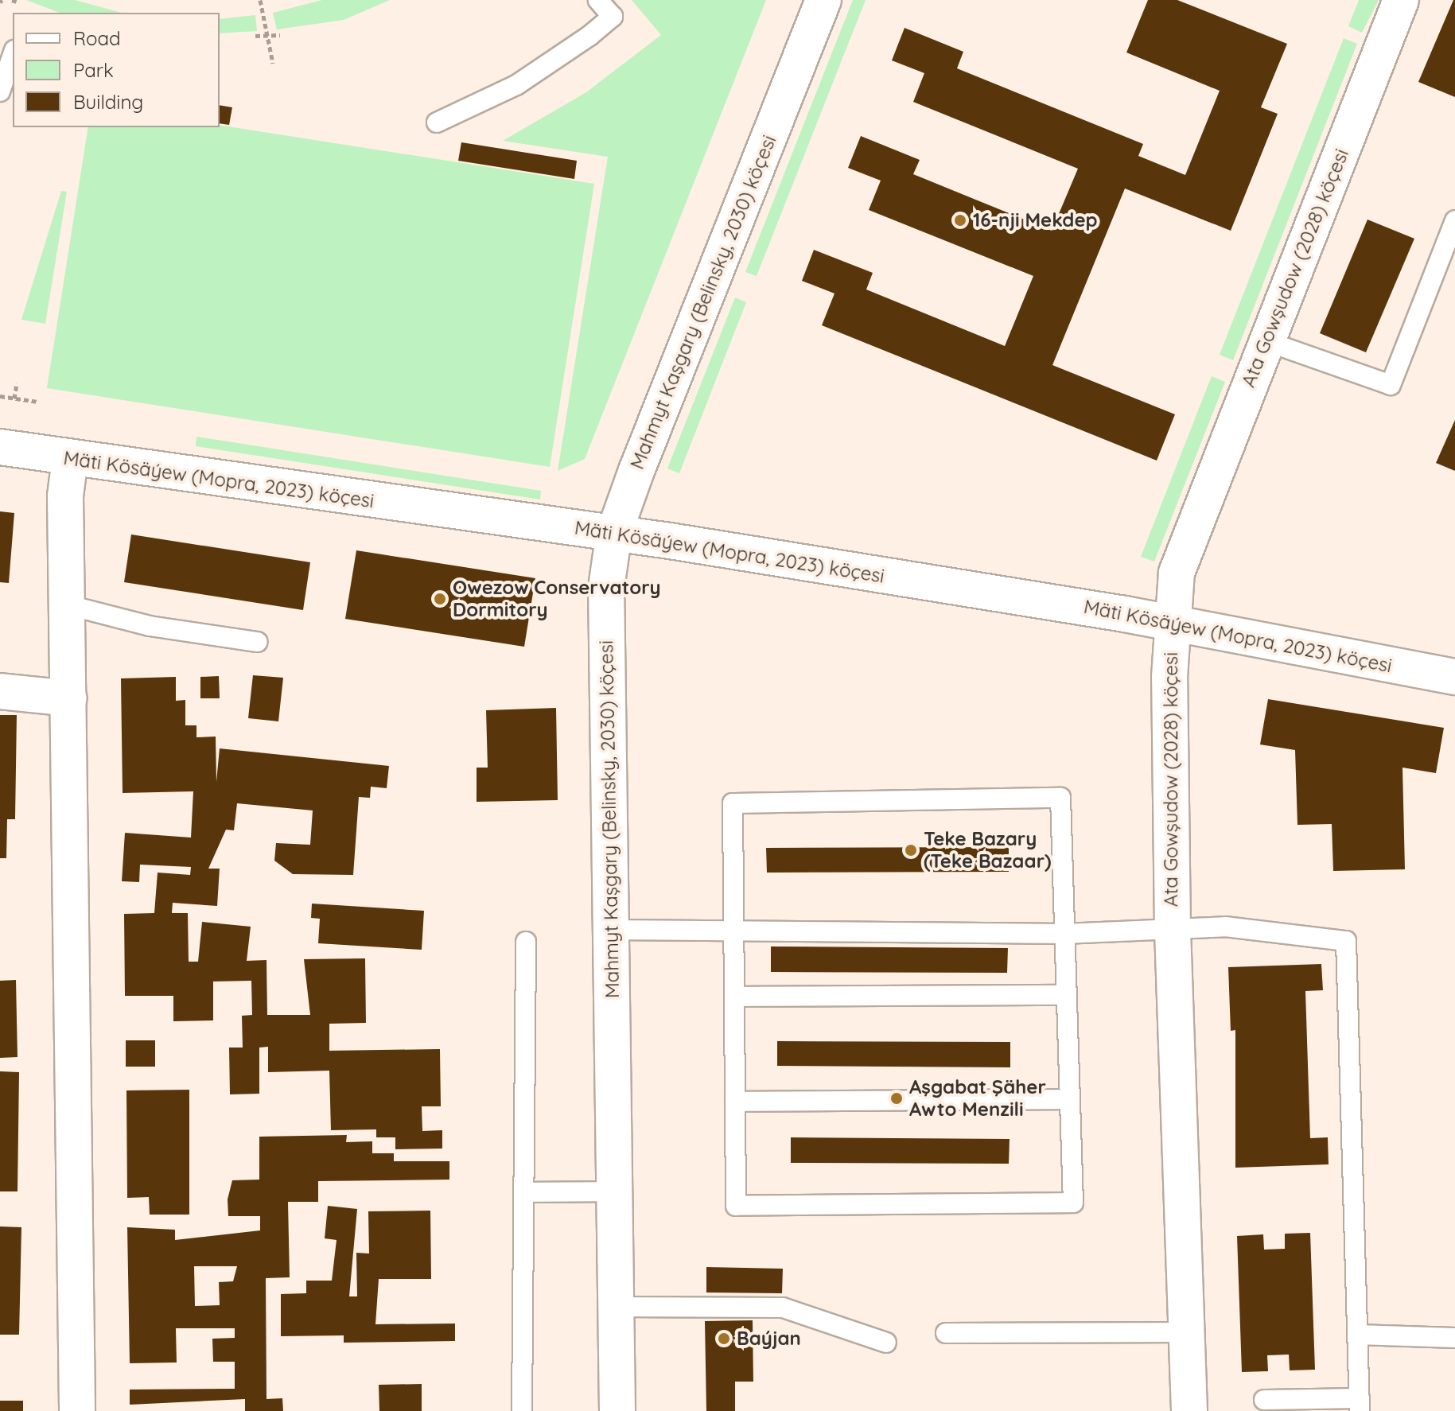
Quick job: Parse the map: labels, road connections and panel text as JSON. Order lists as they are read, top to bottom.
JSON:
{
  "streets": {
    "street": ["Ata Gowşudow (2028) köçesi", "Mahmyt Kaşgary (Belinsky, 2030) köçesi", "Mäti Kösäýew (Mopra, 2023) köçesi"]
  },
  "crossings": [
    ["Ata Gowşudow (2028) köçesi", "Mäti Kösäýew (Mopra, 2023) köçesi"],
    ["Mahmyt Kaşgary (Belinsky, 2030) köçesi", "Mäti Kösäýew (Mopra, 2023) köçesi"]
  ],
  "places": [
    "16-nji Mekdep",
    "Owezow Conservatory Dormitory",
    "Teke Bazary (Teke Bazaar)",
    "Aşgabat Şäher Awto Menzili",
    "Baýjan"
  ],
  "legend": ["Road", "Park", "Building"]
}
